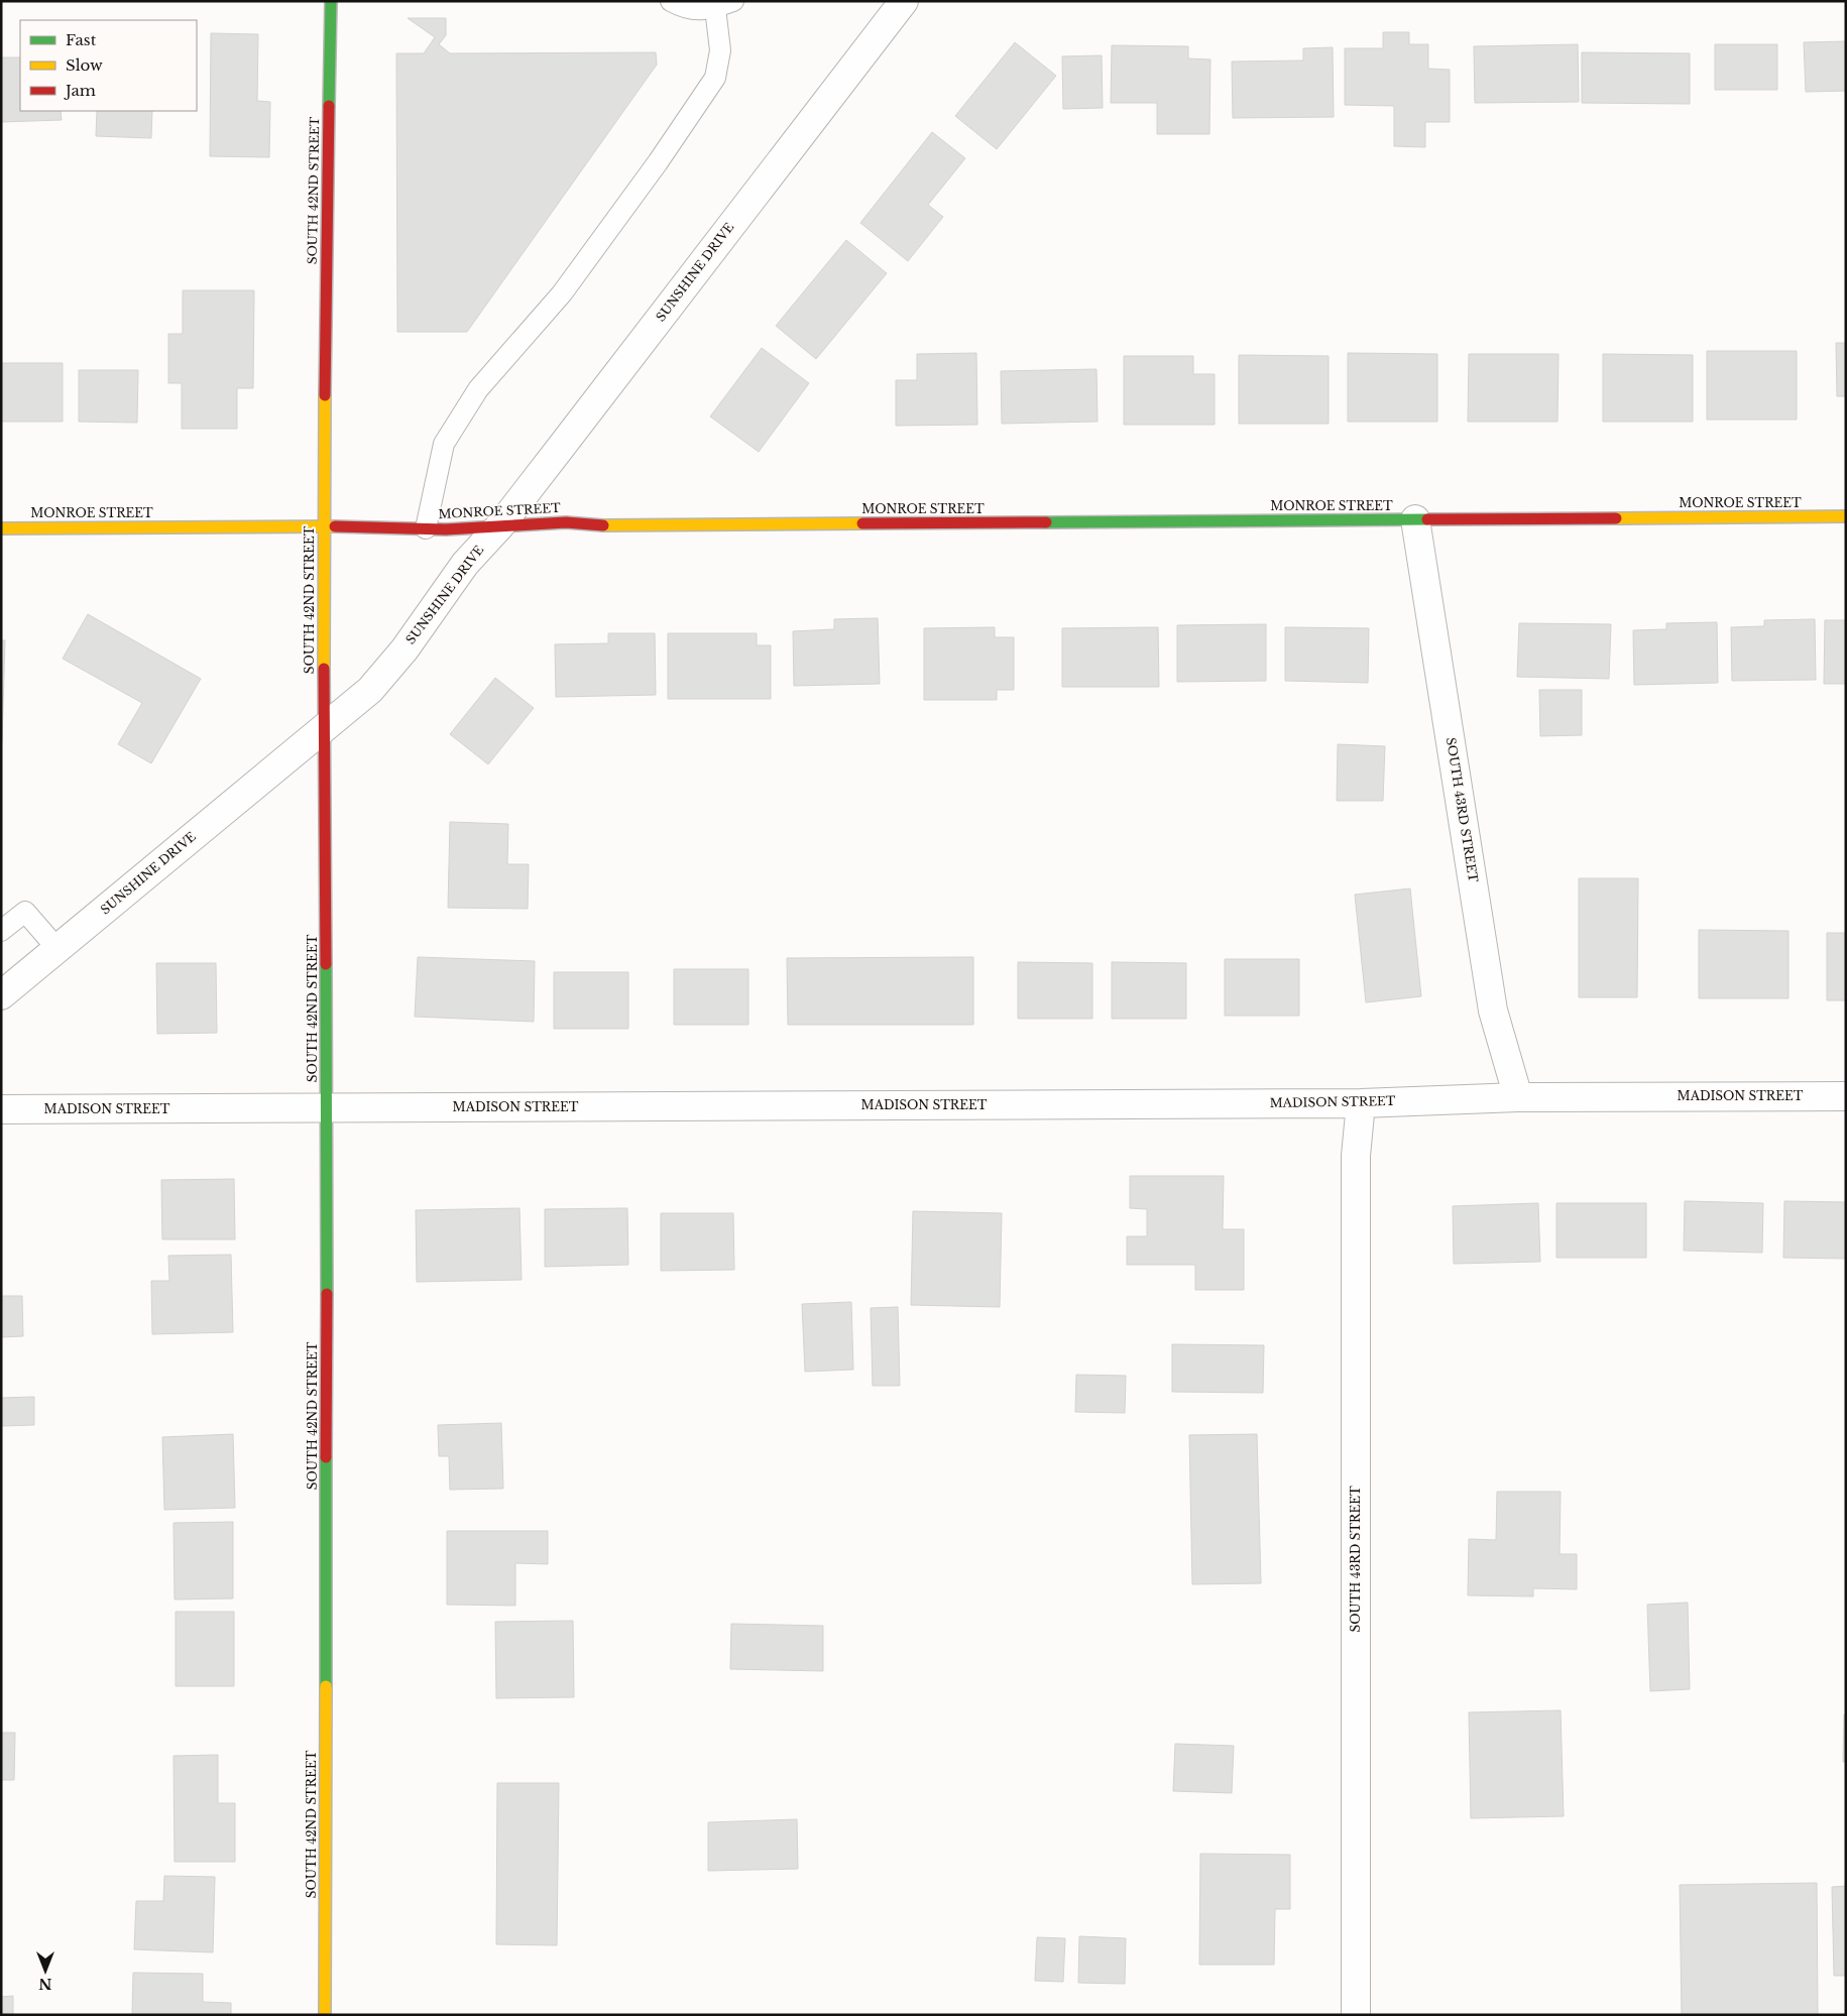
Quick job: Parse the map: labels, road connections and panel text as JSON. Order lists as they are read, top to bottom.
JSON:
{
  "streets": {
    "street": [
      "SOUTH 42ND STREET",
      "SUNSHINE DRIVE",
      "MONROE STREET",
      "SOUTH 43RD STREET",
      "MADISON STREET"
    ]
  },
  "crossings": [
    ["SOUTH 42ND STREET", "SUNSHINE DRIVE"],
    ["SOUTH 42ND STREET", "MONROE STREET"],
    ["SOUTH 42ND STREET", "MADISON STREET"],
    ["SUNSHINE DRIVE", "MONROE STREET"],
    ["MONROE STREET", "SOUTH 43RD STREET"],
    ["SOUTH 43RD STREET", "MADISON STREET"]
  ],
  "legend": ["Fast", "Slow", "Jam"],
  "north": "bottom"
}
